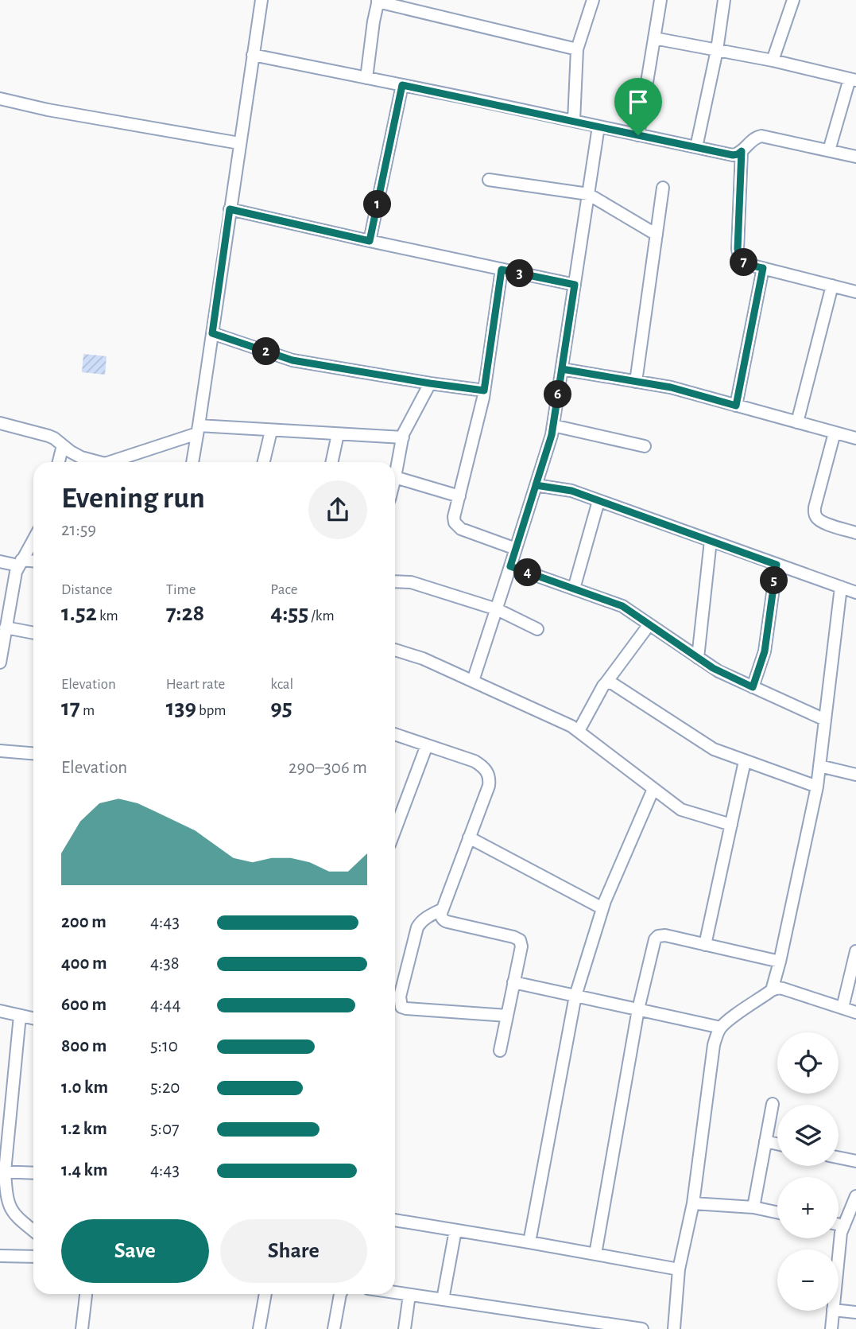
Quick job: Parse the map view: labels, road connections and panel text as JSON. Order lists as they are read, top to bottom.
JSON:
{
  "page": {
    "pins": [
      "1",
      "7",
      "3",
      "2",
      "6",
      "4",
      "5"
    ],
    "heading": ["Evening run", "21:59"],
    "stats": [
      ["Distance", "1.52 km"],
      ["Time", "7:28"],
      ["Pace", "4:55 /km"],
      ["Elevation", "17 m"],
      ["Heart rate", "139 bpm"],
      ["kcal", "95"]
    ],
    "chart": ["Elevation", "290–306 m"],
    "list": [
      {
        "name": "200 m",
        "note": "4:43"
      },
      {
        "name": "400 m",
        "note": "4:38"
      },
      {
        "name": "600 m",
        "note": "4:44"
      },
      {
        "name": "800 m",
        "note": "5:10"
      },
      {
        "name": "1.0 km",
        "note": "5:20"
      },
      {
        "name": "1.2 km",
        "note": "5:07"
      },
      {
        "name": "1.4 km",
        "note": "4:43"
      }
    ],
    "map_buttons": ["+", "−"],
    "buttons": ["Save", "Share"]
  }
}
